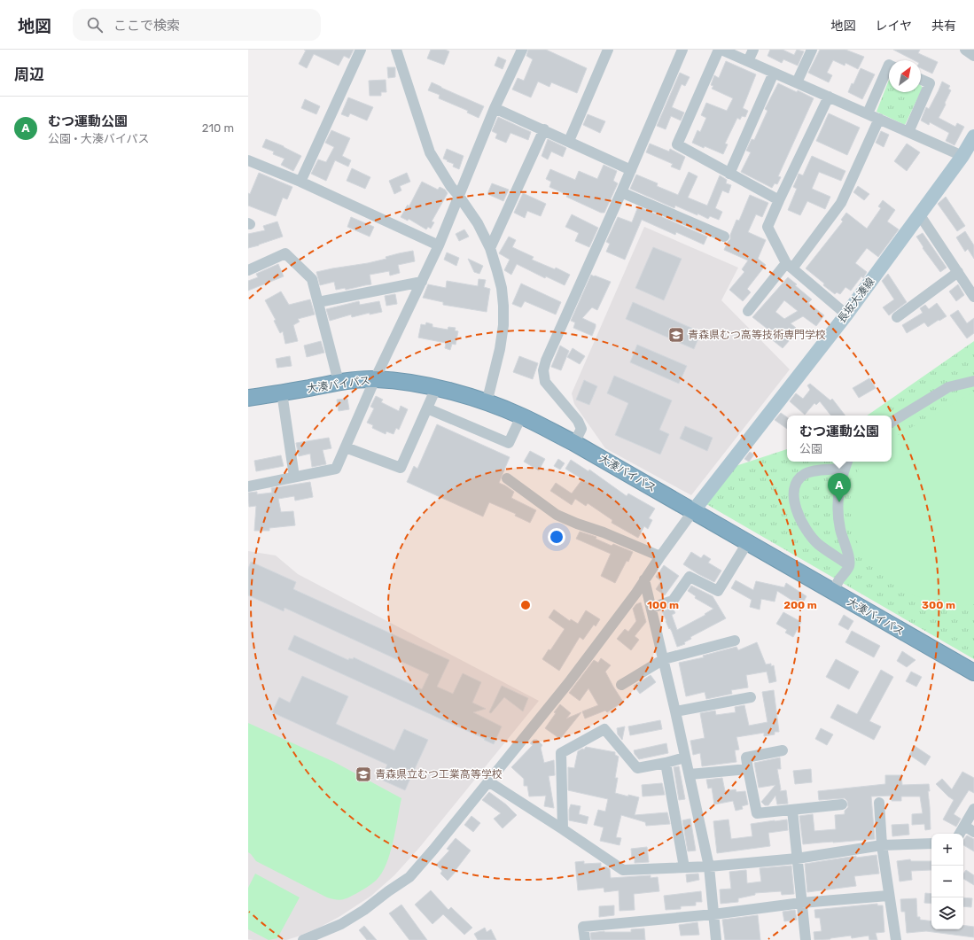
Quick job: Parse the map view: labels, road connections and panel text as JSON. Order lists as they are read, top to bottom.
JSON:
{
  "streets": {
    "highway": ["大湊バイパス"],
    "main road": ["長坂大湊線"]
  },
  "crossings": [
    ["長坂大湊線", "大湊バイパス"]
  ],
  "places": {
    "school or university": ["青森県むつ高等技術専門学校", "青森県立むつ工業高等学校"]
  },
  "north": "top right",
  "page": {
    "header": "地図",
    "search": "ここで検索",
    "nav": ["地図", "レイヤ", "共有"],
    "heading": "周辺",
    "list": [
      {
        "mark": "A",
        "name": "むつ運動公園",
        "note": "公園 · 大湊バイパス",
        "value": "210 m"
      }
    ],
    "popup": ["むつ運動公園", "公園"],
    "pins": "A",
    "map_buttons": ["+", "−"]
  },
  "rings": ["100 m", "200 m", "300 m"]
}
